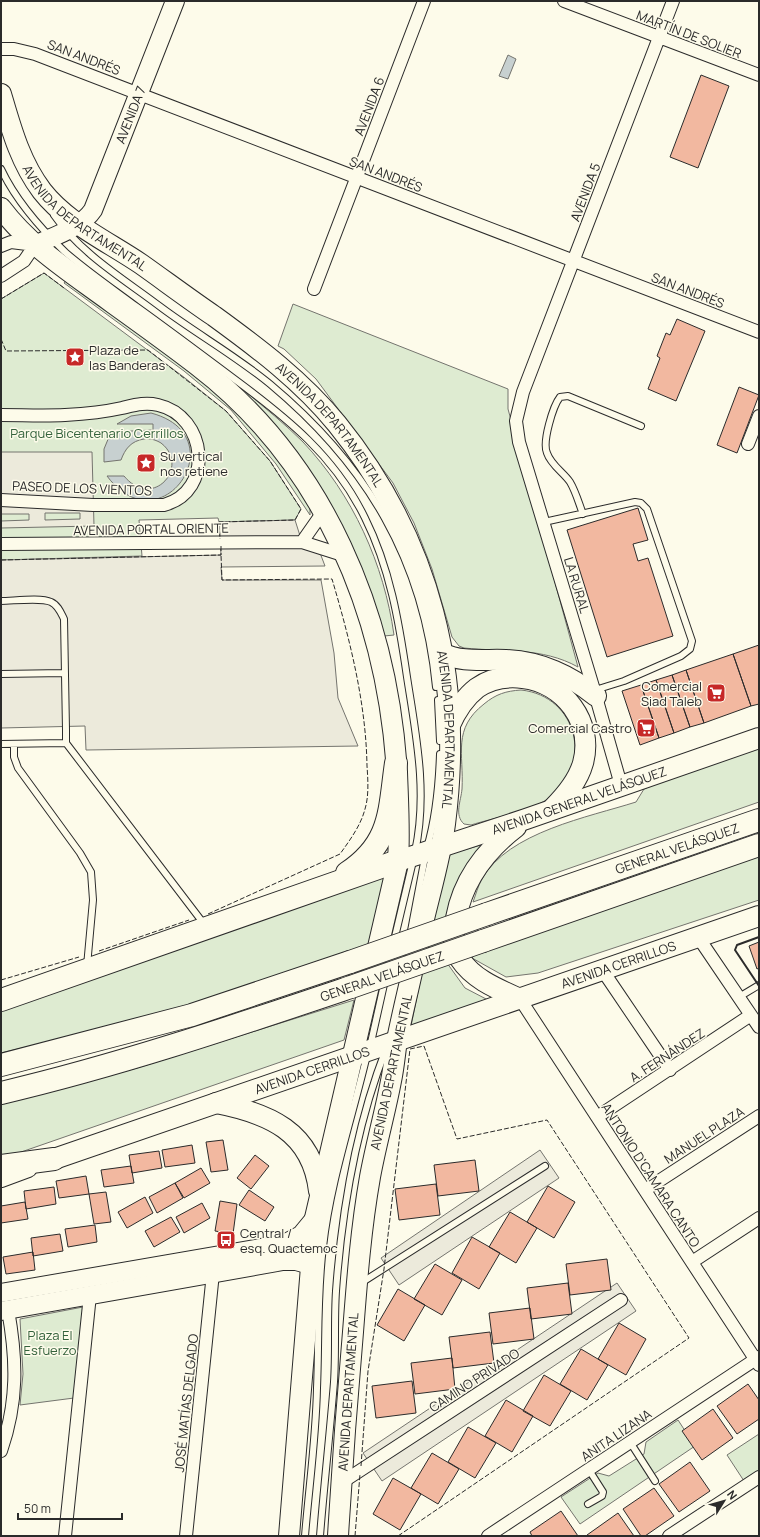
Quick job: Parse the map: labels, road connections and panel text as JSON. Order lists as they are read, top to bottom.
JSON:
{
  "streets": {
    "highway": ["GENERAL VELÁSQUEZ"],
    "main road": ["AVENIDA DEPARTAMENTAL", "AVENIDA GENERAL VELÁSQUEZ", "AVENIDA CERRILLOS"],
    "street": [
      "MARTÍN DE SOLIER",
      "SAN ANDRÉS",
      "AVENIDA 6",
      "AVENIDA 7",
      "AVENIDA 5",
      "PASEO DE LOS VIENTOS",
      "AVENIDA PORTAL ORIENTE",
      "LA RURAL",
      "A. FERNÁNDEZ",
      "MANUEL PLAZA",
      "ANTONIO D'CAMARA CANTO",
      "CAMINO PRIVADO",
      "JOSÉ MATÍAS DELGADO",
      "ANITA LIZANA"
    ]
  },
  "crossings": [
    ["MARTÍN DE SOLIER", "AVENIDA 5"],
    ["SAN ANDRÉS", "AVENIDA 6"],
    ["SAN ANDRÉS", "AVENIDA 7"],
    ["SAN ANDRÉS", "AVENIDA 5"],
    ["AVENIDA 7", "AVENIDA DEPARTAMENTAL"],
    ["AVENIDA 5", "LA RURAL"],
    ["AVENIDA DEPARTAMENTAL", "AVENIDA PORTAL ORIENTE"],
    ["AVENIDA DEPARTAMENTAL", "AVENIDA GENERAL VELÁSQUEZ"],
    ["AVENIDA DEPARTAMENTAL", "AVENIDA CERRILLOS"],
    ["AVENIDA DEPARTAMENTAL", "CAMINO PRIVADO"],
    ["LA RURAL", "AVENIDA GENERAL VELÁSQUEZ"],
    ["AVENIDA CERRILLOS", "ANTONIO D'CAMARA CANTO"],
    ["A. FERNÁNDEZ", "ANTONIO D'CAMARA CANTO"],
    ["MANUEL PLAZA", "ANTONIO D'CAMARA CANTO"],
    ["ANTONIO D'CAMARA CANTO", "ANITA LIZANA"]
  ],
  "parks": ["Parque Bicentenario Cerrillos", "Plaza El Esfuerzo"],
  "places": {
    "place": ["Plaza de las Banderas", "Su vertical nos retiene"],
    "supermarket": ["Comercial Siad Taleb", "Comercial Castro"],
    "bus stop": ["Central / esq. Quactemoc"]
  },
  "scale_bar": "50 m",
  "north": "top right"
}
